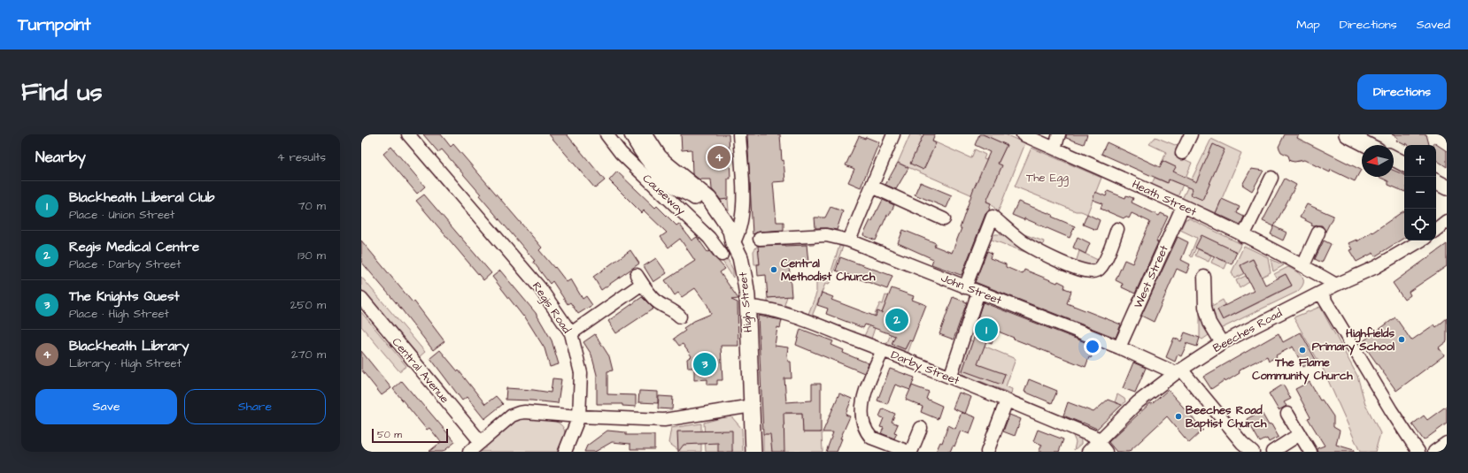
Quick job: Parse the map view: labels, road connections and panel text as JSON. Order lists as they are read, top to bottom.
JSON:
{
  "streets": {
    "main road": ["High Street"],
    "street": [
      "Causeway",
      "Heath Street",
      "West Street",
      "John Street",
      "Regis Road",
      "Beeches Road",
      "Darby Street",
      "Central Avenue"
    ]
  },
  "crossings": [
    ["Heath Street", "West Street"],
    ["Heath Street", "Beeches Road"],
    ["West Street", "John Street"],
    ["John Street", "Beeches Road"],
    ["High Street", "Darby Street"],
    ["Beeches Road", "Darby Street"]
  ],
  "parks": ["The Egg"],
  "places": [
    "Central Methodist Church",
    "Highfields Primary School",
    "The Flame Community Church",
    "Beeches Road Baptist Church"
  ],
  "scale_bar": "50 m",
  "north": "left",
  "page": {
    "header": "Turnpoint",
    "nav": ["Map", "Directions", "Saved"],
    "buttons": [
      "Directions",
      ["Save", "Share"]
    ],
    "title": "Find us",
    "heading": ["Nearby", "4 results"],
    "pins": [
      "4",
      "2",
      "1",
      "3"
    ],
    "map_buttons": ["+", "−"],
    "list": [
      {
        "mark": "1",
        "name": "Blackheath Liberal Club",
        "note": "Place · Union Street",
        "value": "70 m"
      },
      {
        "mark": "2",
        "name": "Regis Medical Centre",
        "note": "Place · Darby Street",
        "value": "130 m"
      },
      {
        "mark": "3",
        "name": "The Knights Quest",
        "note": "Place · High Street",
        "value": "250 m"
      },
      {
        "mark": "4",
        "name": "Blackheath Library",
        "note": "Library · High Street",
        "value": "270 m"
      }
    ],
    "scale": "50 m"
  }
}
